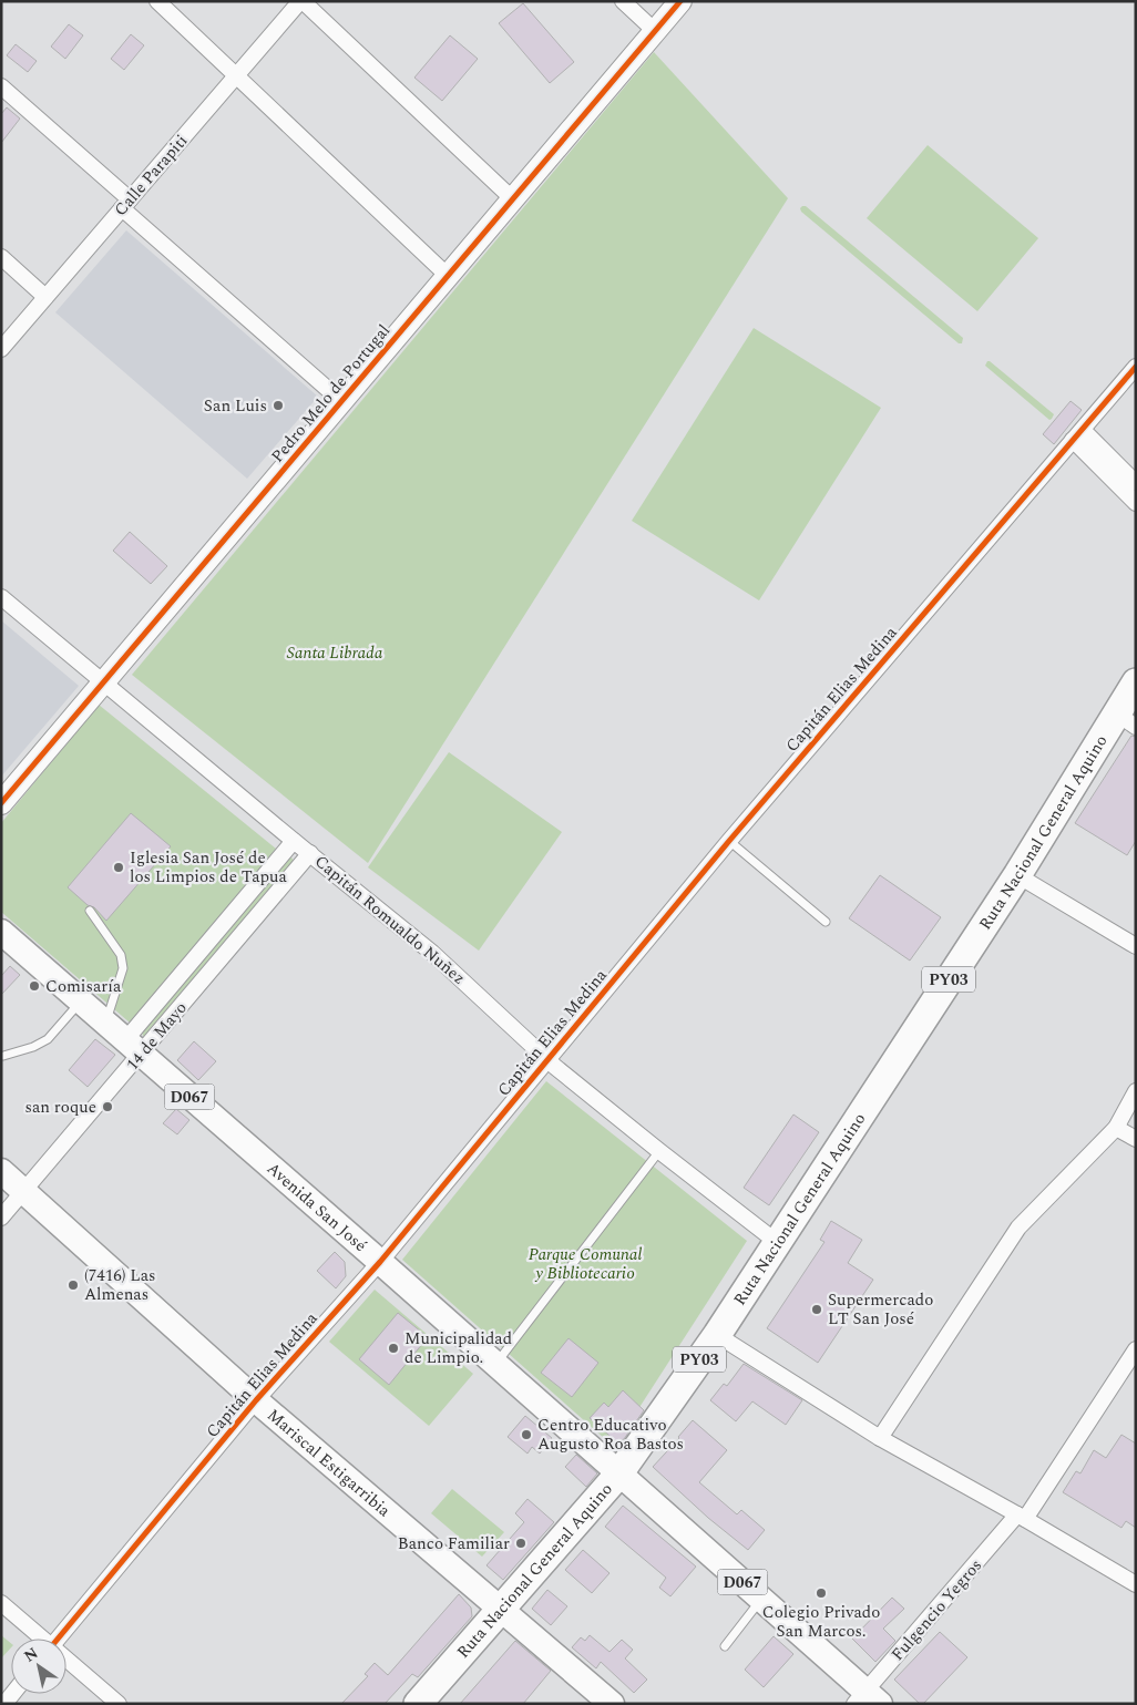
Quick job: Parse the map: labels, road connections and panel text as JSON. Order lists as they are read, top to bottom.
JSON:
{
  "streets": {
    "highway": ["Ruta Nacional General Aquino", "PY03"],
    "main road": ["D067", "Avenida San José", "Mariscal Estigarribia"],
    "street": [
      "Calle Parapiti",
      "Pedro Melo de Portugal",
      "Capitán Elias Medina",
      "Capitán Romualdo Nuñez",
      "14 de Mayo",
      "Fulgencio Yegros"
    ]
  },
  "crossings": [
    ["Pedro Melo de Portugal", "Capitán Romualdo Nuñez"],
    ["Capitán Elias Medina", "Capitán Romualdo Nuñez"],
    ["Capitán Elias Medina", "Avenida San José"],
    ["Capitán Elias Medina", "Mariscal Estigarribia"],
    ["Ruta Nacional General Aquino", "Capitán Romualdo Nuñez"],
    ["Ruta Nacional General Aquino", "Avenida San José"],
    ["Ruta Nacional General Aquino", "Mariscal Estigarribia"],
    ["Capitán Romualdo Nuñez", "14 de Mayo"],
    ["14 de Mayo", "Avenida San José"],
    ["14 de Mayo", "Mariscal Estigarribia"],
    ["Avenida San José", "Fulgencio Yegros"]
  ],
  "parks": ["Santa Librada", "Parque Comunal y Bibliotecario"],
  "places": [
    "San Luis",
    "Iglesia San José de los Limpios de Tapua",
    "Comisaría",
    "san roque",
    "(7416) Las Almenas",
    "Supermercado LT San José",
    "Municipalidad de Limpio.",
    "Centro Educativo Augusto Roa Bastos",
    "Banco Familiar",
    "Colegio Privado San Marcos."
  ],
  "north": "top left"
}
